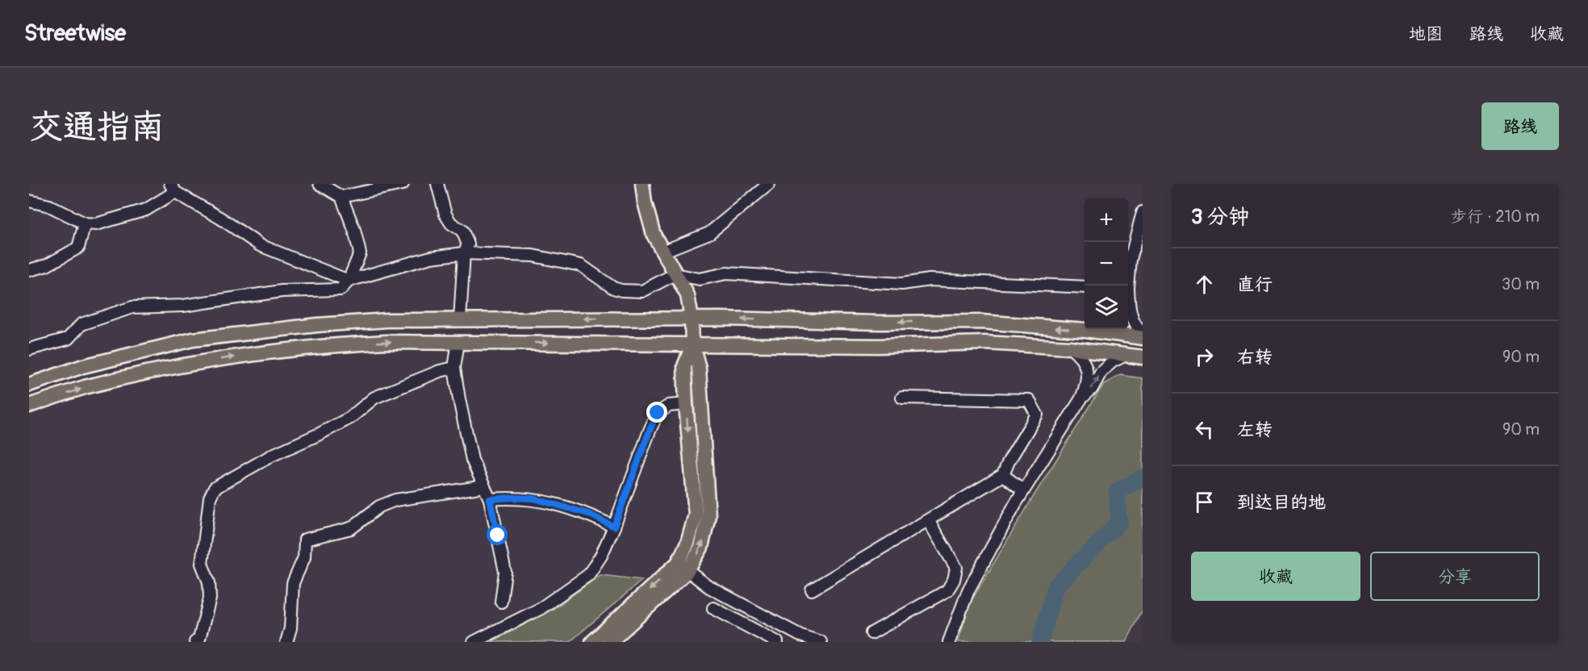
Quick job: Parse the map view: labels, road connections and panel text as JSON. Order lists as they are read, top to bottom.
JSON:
{
  "page": {
    "header": "Streetwise",
    "nav": ["地图", "路线", "收藏"],
    "buttons": [
      "路线",
      ["收藏", "分享"]
    ],
    "title": "交通指南",
    "heading": ["3 分钟", "步行 · 210 m"],
    "map_buttons": ["+", "−"],
    "list": [
      ["直行", "30 m"],
      ["右转", "90 m"],
      ["左转", "90 m"],
      "到达目的地"
    ]
  }
}
